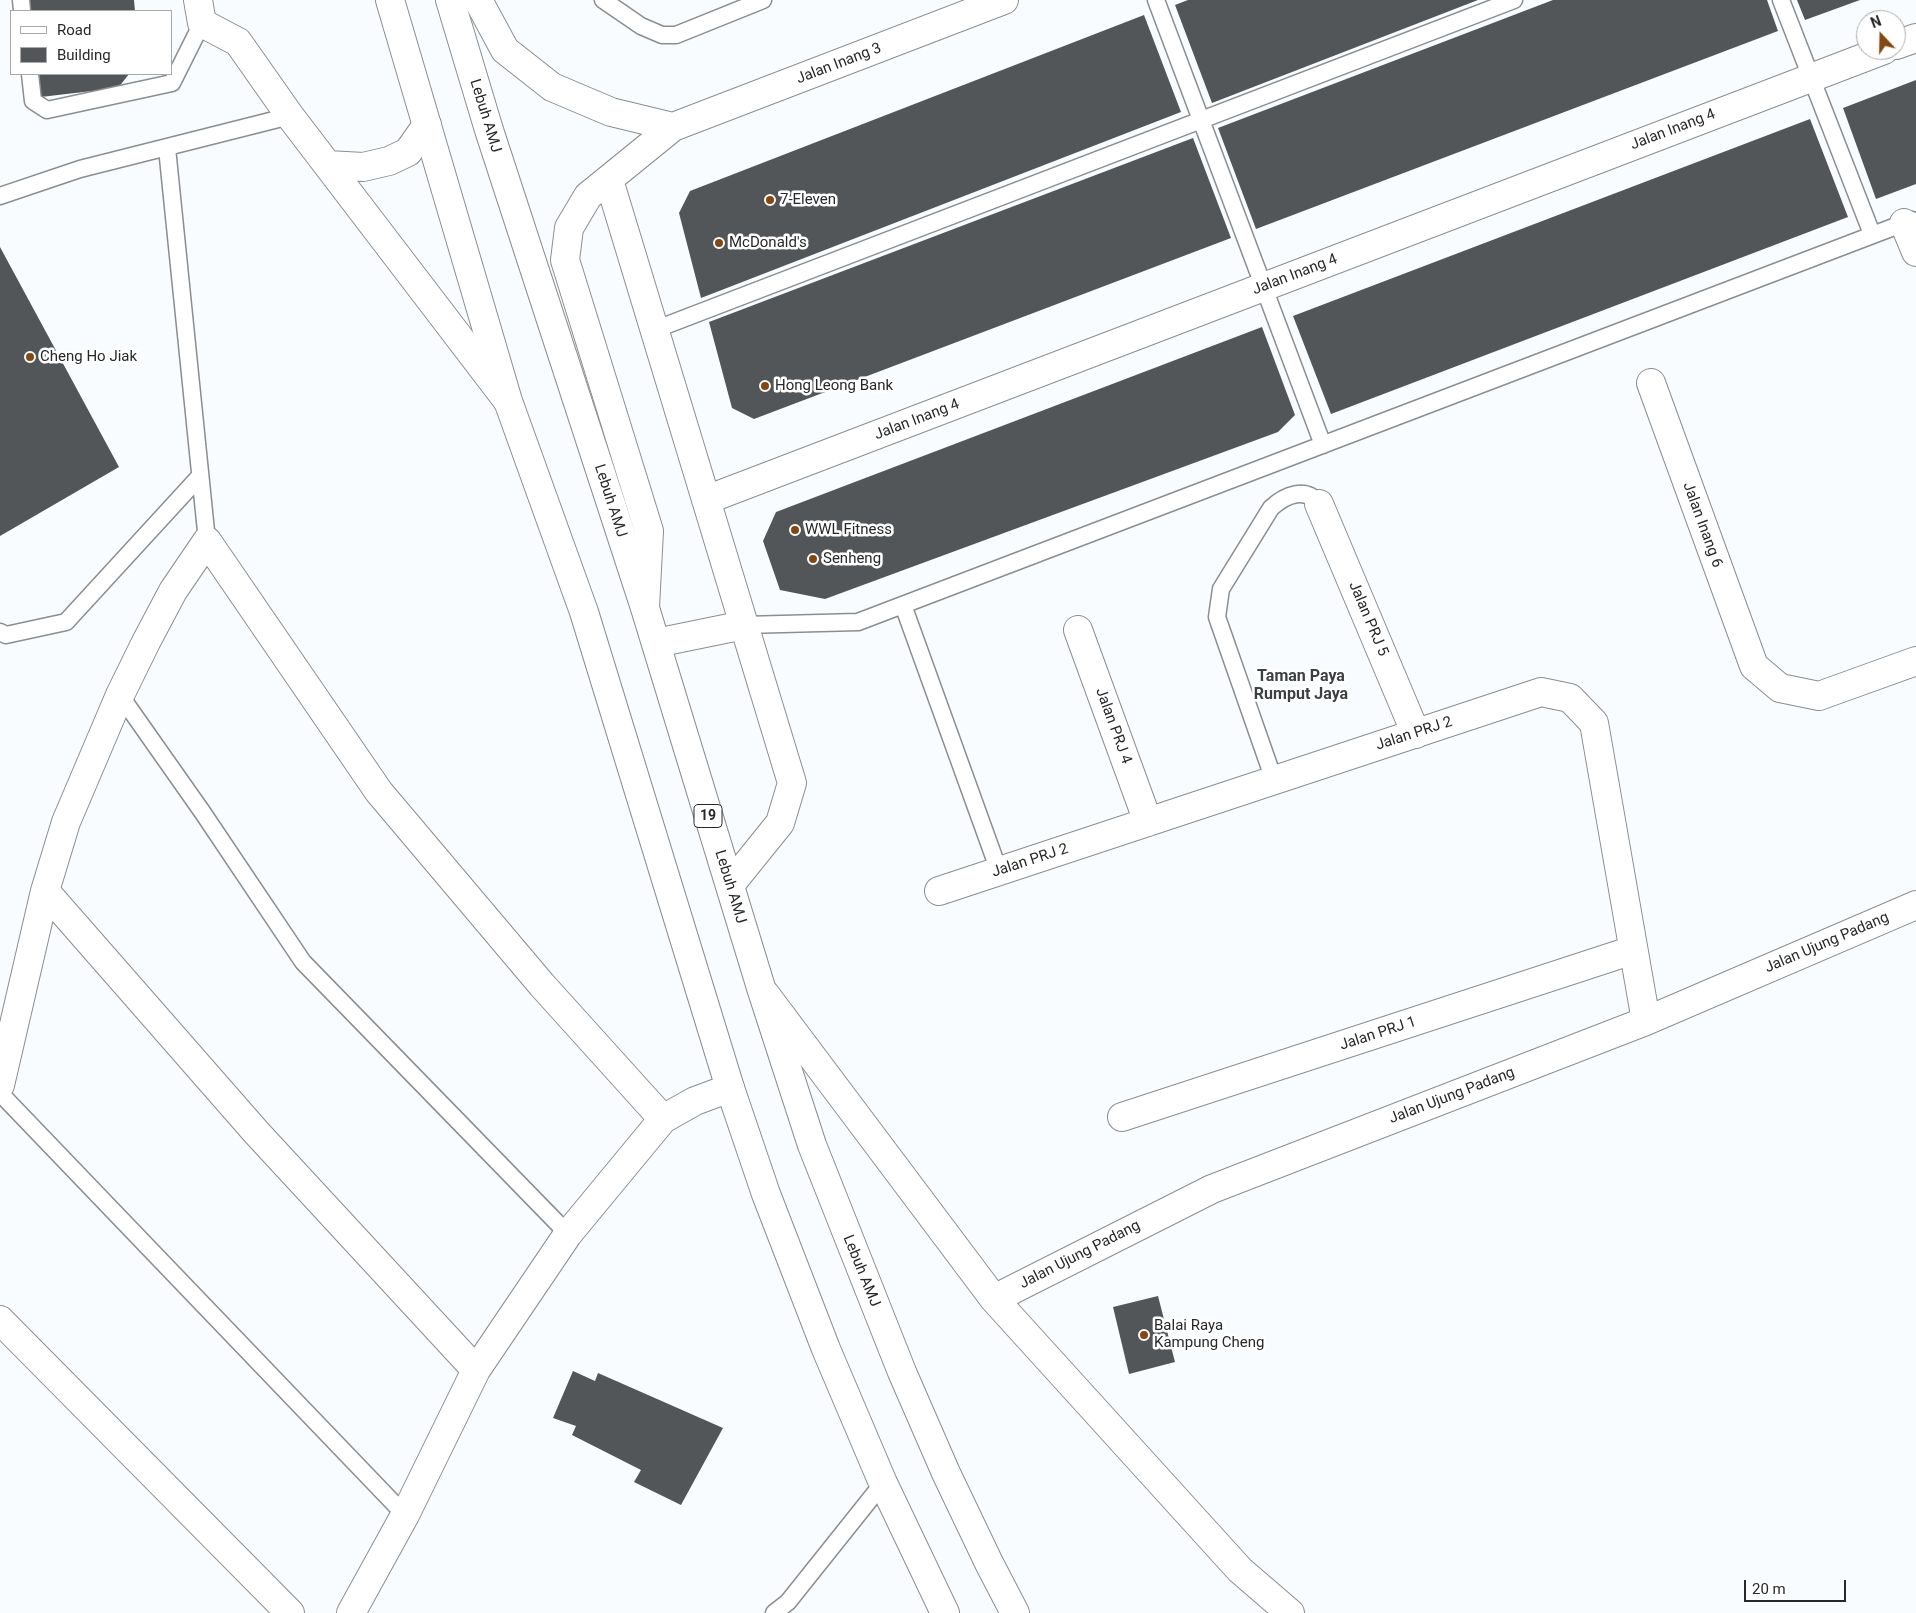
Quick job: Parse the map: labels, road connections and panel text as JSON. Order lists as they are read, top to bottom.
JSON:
{
  "streets": {
    "main road": [
      "Jalan Inang 3",
      "Lebuh AMJ",
      "Jalan Inang 4",
      "Jalan Inang 6",
      "Jalan PRJ 5",
      "Jalan PRJ 4",
      "Jalan PRJ 2",
      "19",
      "Jalan Ujung Padang",
      "Jalan PRJ 1"
    ]
  },
  "crossings": [
    ["Jalan Inang 3", "Lebuh AMJ"],
    ["Jalan PRJ 5", "Jalan PRJ 2"],
    ["Jalan PRJ 4", "Jalan PRJ 2"],
    ["Jalan PRJ 2", "Jalan Ujung Padang"],
    ["Jalan PRJ 2", "Jalan PRJ 1"]
  ],
  "districts": ["Taman Paya Rumput Jaya"],
  "places": [
    "7-Eleven",
    "McDonald's",
    "Cheng Ho Jiak",
    "Hong Leong Bank",
    "WWL Fitness",
    "Senheng",
    "Balai Raya Kampung Cheng"
  ],
  "legend": ["Road", "Building"],
  "scale_bar": "20 m",
  "north": "top"
}
